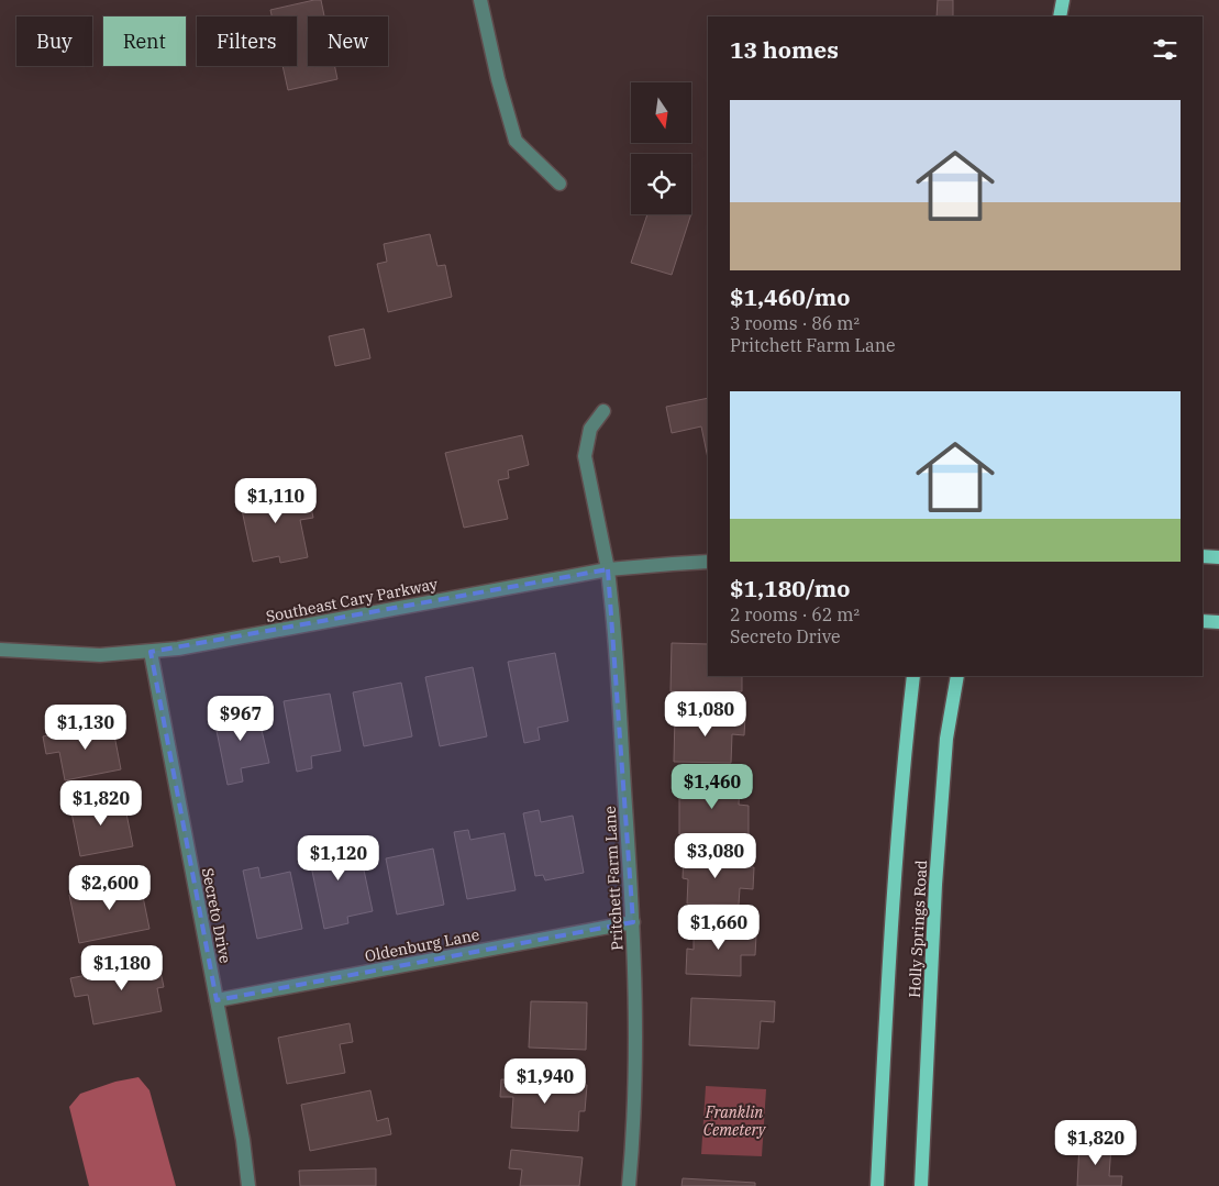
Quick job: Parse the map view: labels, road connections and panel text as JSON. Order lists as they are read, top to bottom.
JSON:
{
  "streets": {
    "main road": ["Holly Springs Road"],
    "street": [
      "Southeast Cary Parkway",
      "Pritchett Farm Lane",
      "Secreto Drive",
      "Oldenburg Lane"
    ]
  },
  "crossings": [
    ["Southeast Cary Parkway", "Pritchett Farm Lane"],
    ["Southeast Cary Parkway", "Secreto Drive"],
    ["Pritchett Farm Lane", "Oldenburg Lane"],
    ["Secreto Drive", "Oldenburg Lane"]
  ],
  "parks": ["Franklin Cemetery"],
  "north": "bottom",
  "page": {
    "chip": [
      "Buy",
      "Rent",
      "Filters",
      "New"
    ],
    "heading": "13 homes",
    "list": [
      {
        "name": "$1,460/mo",
        "note": "3 rooms · 86 m² · Pritchett Farm Lane"
      },
      {
        "name": "$1,180/mo",
        "note": "2 rooms · 62 m² · Secreto Drive"
      }
    ],
    "price": [
      "$1,110",
      "$1,080",
      "$967",
      "$1,130",
      "$1,460",
      "$1,820",
      "$3,080",
      "$1,120",
      "$2,600",
      "$1,660",
      "$1,180",
      "$1,940",
      "$1,820"
    ]
  }
}
